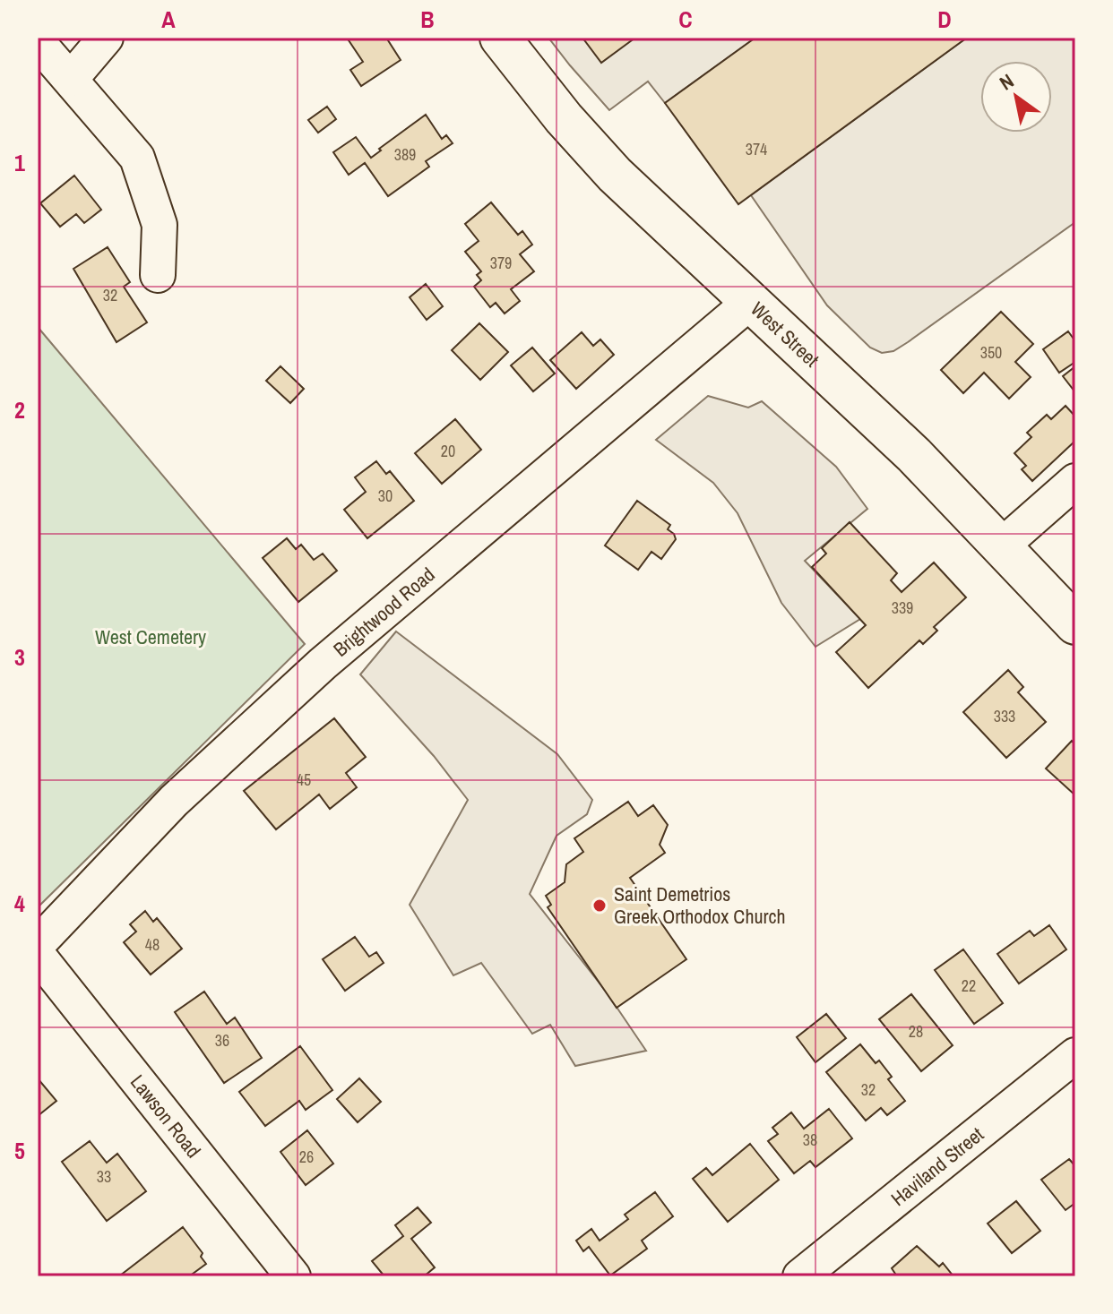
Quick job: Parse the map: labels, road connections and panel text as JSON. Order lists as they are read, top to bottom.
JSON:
{
  "streets": {
    "main road": ["West Street"],
    "street": ["Brightwood Road", "Lawson Road", "Haviland Street"]
  },
  "crossings": [
    ["West Street", "Brightwood Road"]
  ],
  "parks": ["West Cemetery"],
  "places": ["Saint Demetrios Greek Orthodox Church"],
  "house_numbers": [
    "374",
    "389",
    "379",
    "32",
    "350",
    "20",
    "30",
    "339",
    "333",
    "45",
    "48",
    "22",
    "28",
    "36",
    "32",
    "38",
    "26",
    "33"
  ],
  "north": "top left",
  "grid": {
    "columns": [
      "A",
      "B",
      "C",
      "D"
    ],
    "rows": [
      "1",
      "2",
      "3",
      "4",
      "5"
    ]
  }
}
